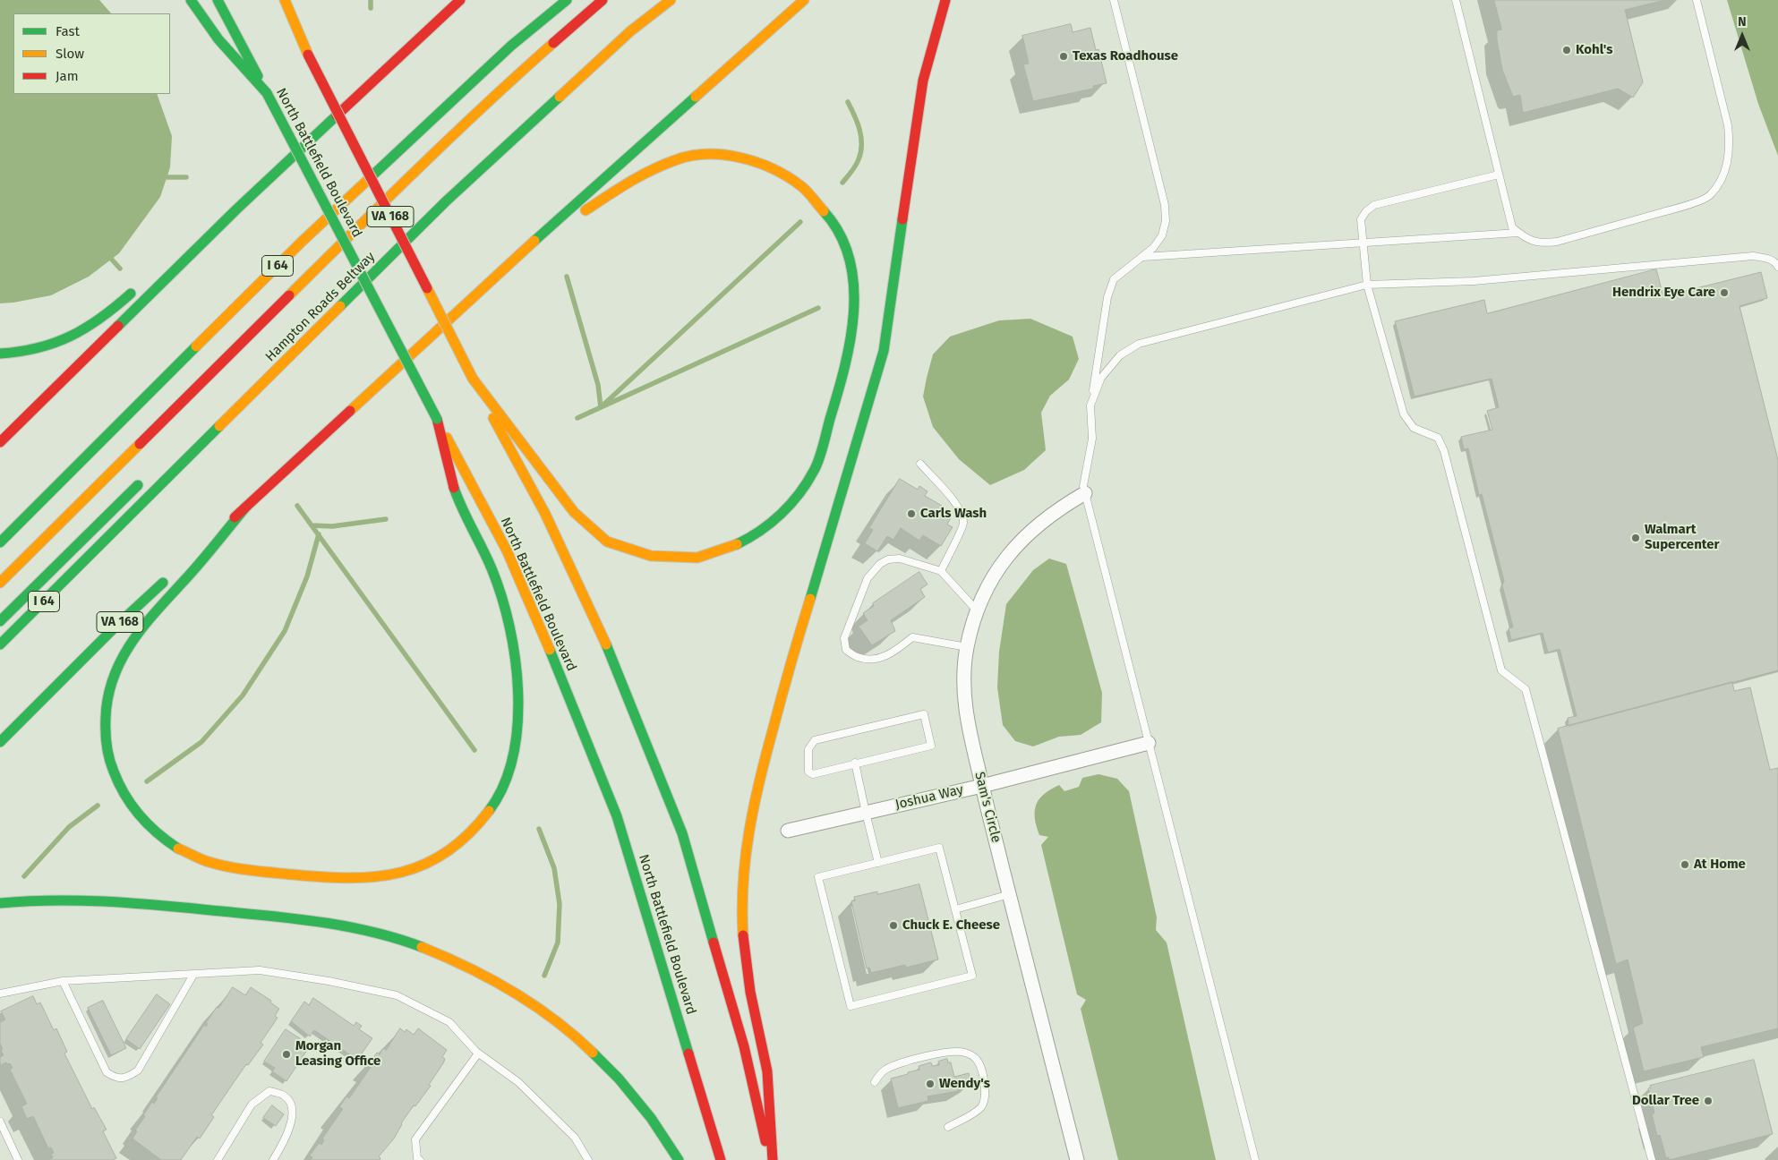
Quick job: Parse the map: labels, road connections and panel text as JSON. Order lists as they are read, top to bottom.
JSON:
{
  "streets": {
    "main road": [
      "North Battlefield Boulevard",
      "VA 168",
      "I 64",
      "Hampton Roads Beltway"
    ],
    "street": ["Joshua Way", "Sam's Circle"]
  },
  "crossings": [
    ["Joshua Way", "Sam's Circle"]
  ],
  "places": [
    "Kohl's",
    "Texas Roadhouse",
    "Hendrix Eye Care",
    "Carls Wash",
    "Walmart Supercenter",
    "At Home",
    "Chuck E. Cheese",
    "Morgan Leasing Office",
    "Wendy's",
    "Dollar Tree"
  ],
  "legend": ["Fast", "Slow", "Jam"],
  "north": "top"
}
